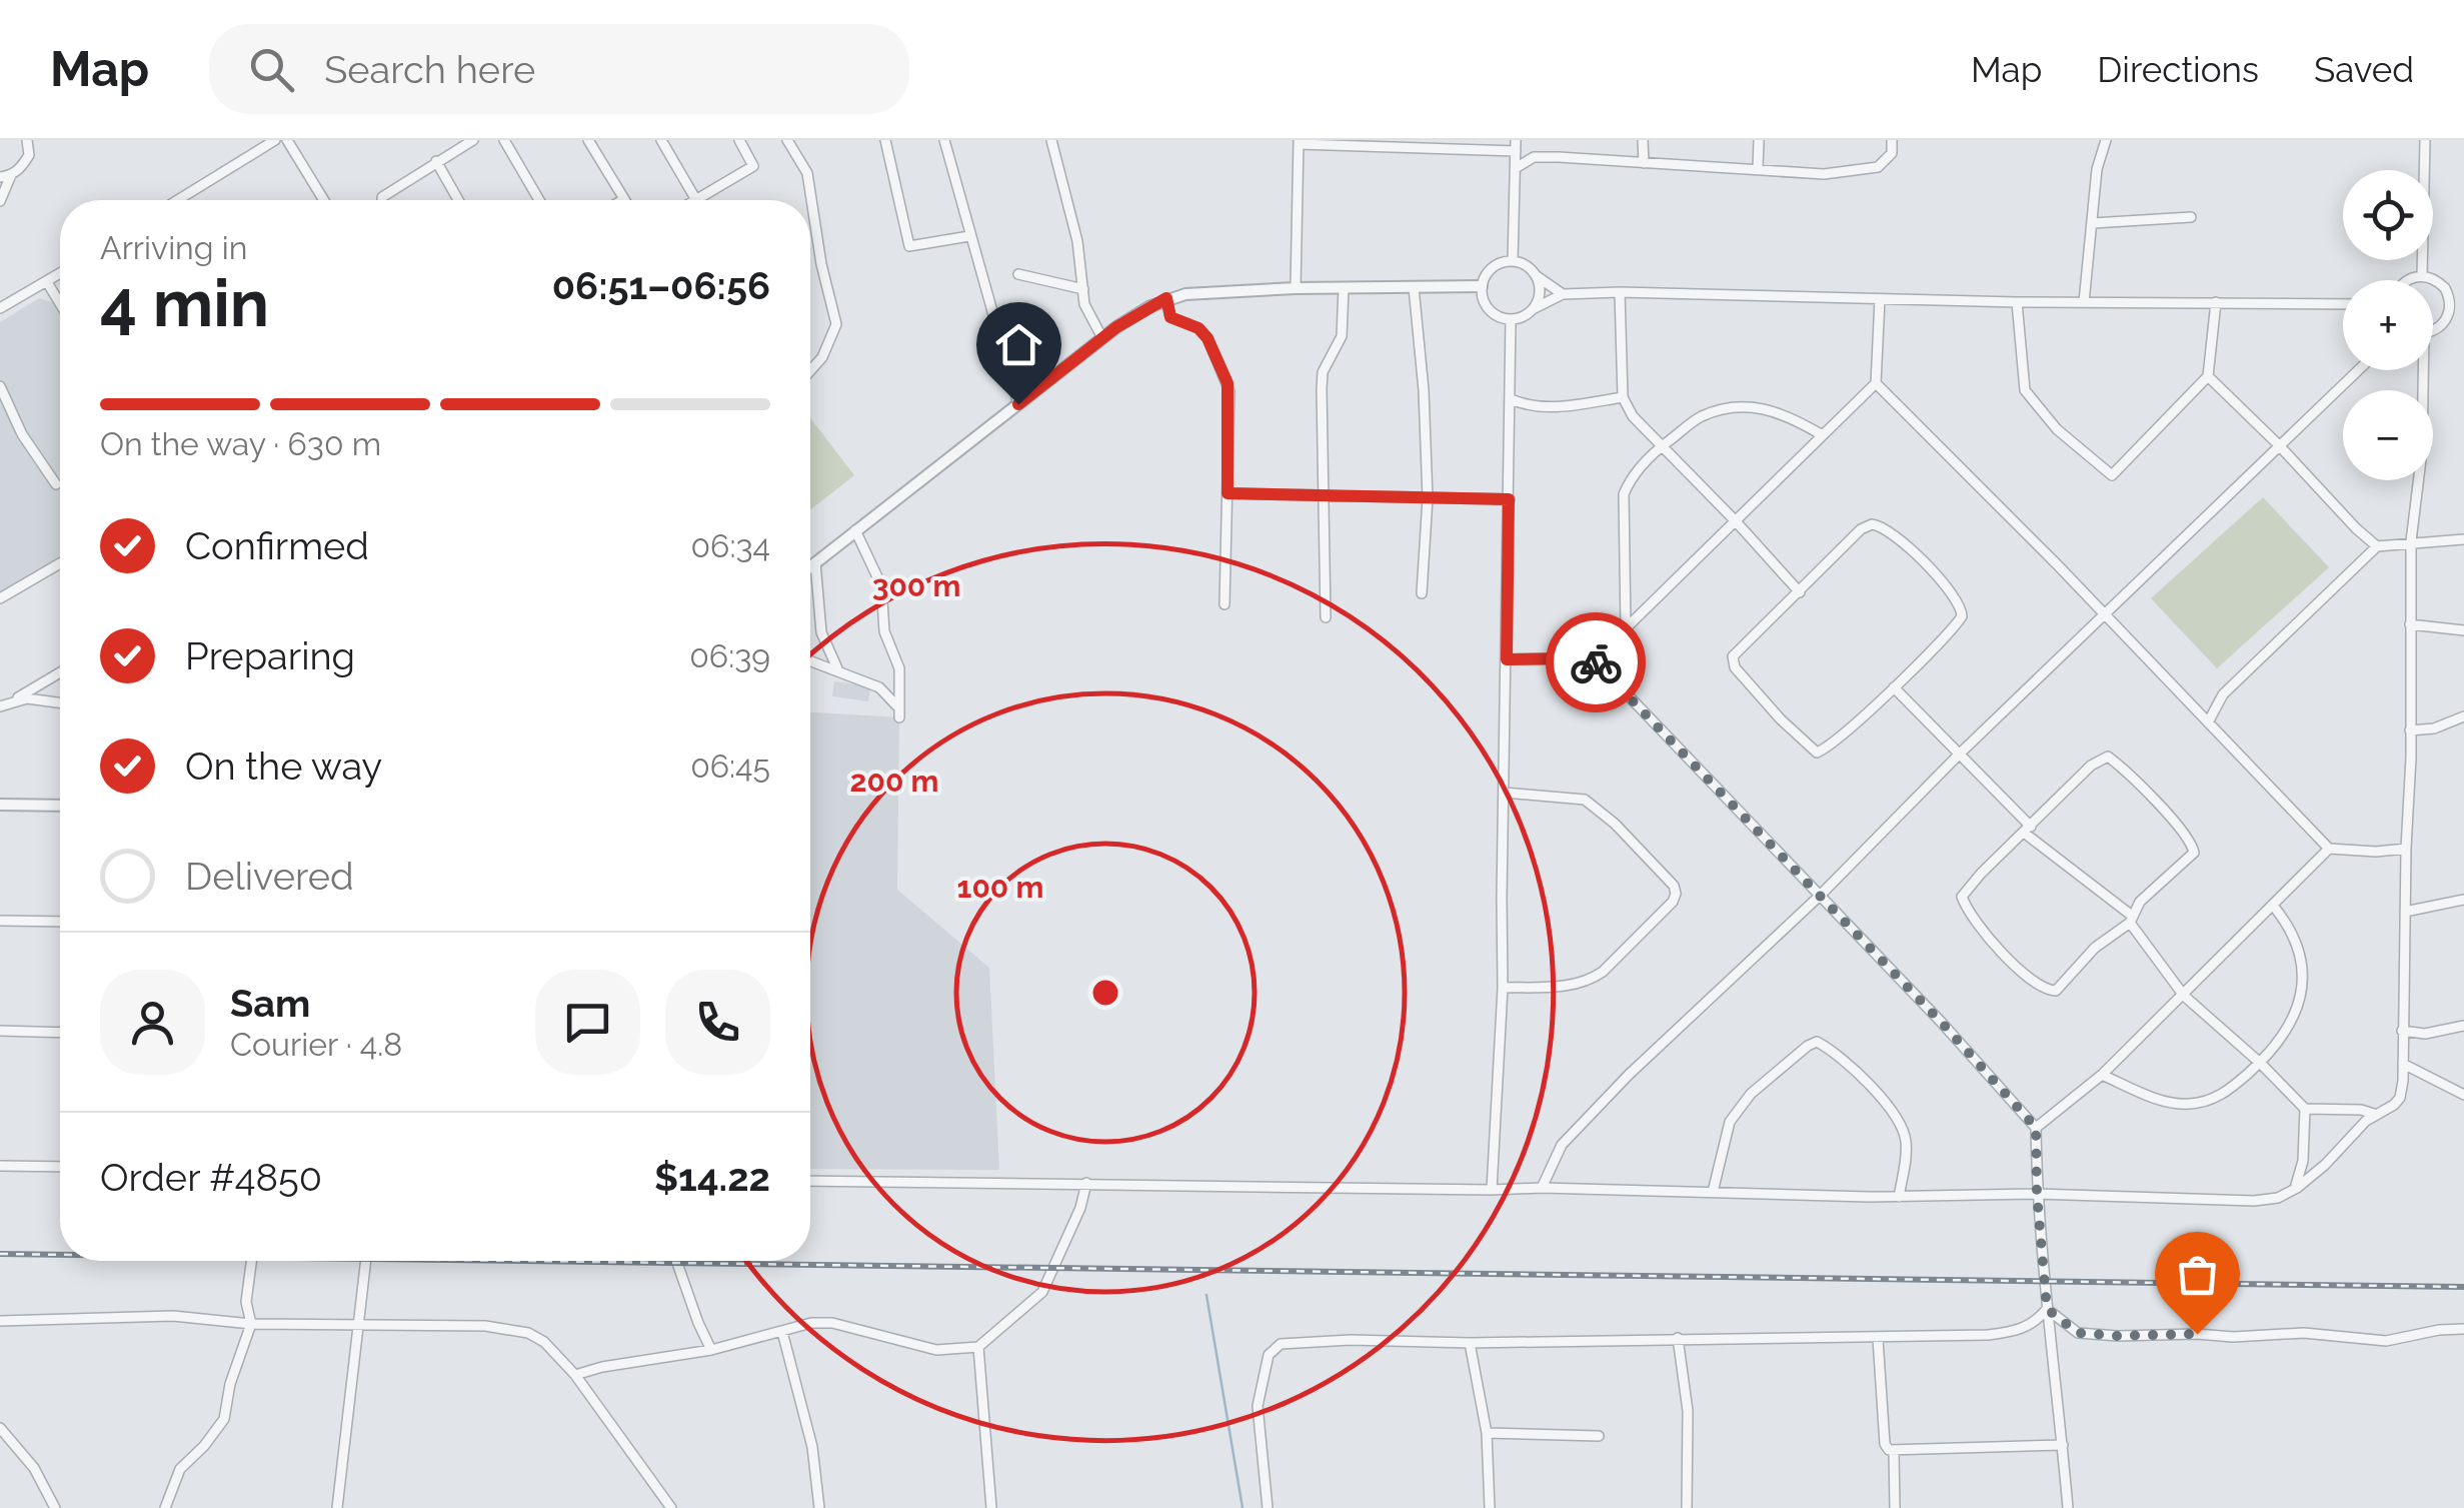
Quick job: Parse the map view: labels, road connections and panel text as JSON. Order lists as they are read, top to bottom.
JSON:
{
  "page": {
    "header": "Map",
    "search": "Search here",
    "nav": ["Map", "Directions", "Saved"],
    "map_buttons": ["+", "−"],
    "heading": ["4 min", "Arriving in", "06:51–06:56"],
    "panel": [
      "Sam",
      "Courier · 4.8",
      "Order #4850",
      "$14.22"
    ],
    "bar": "On the way · 630 m",
    "list": [
      ["Confirmed", "06:34"],
      ["Preparing", "06:39"],
      ["On the way", "06:45"],
      "Delivered"
    ]
  },
  "rings": ["300 m", "200 m", "100 m"]
}
